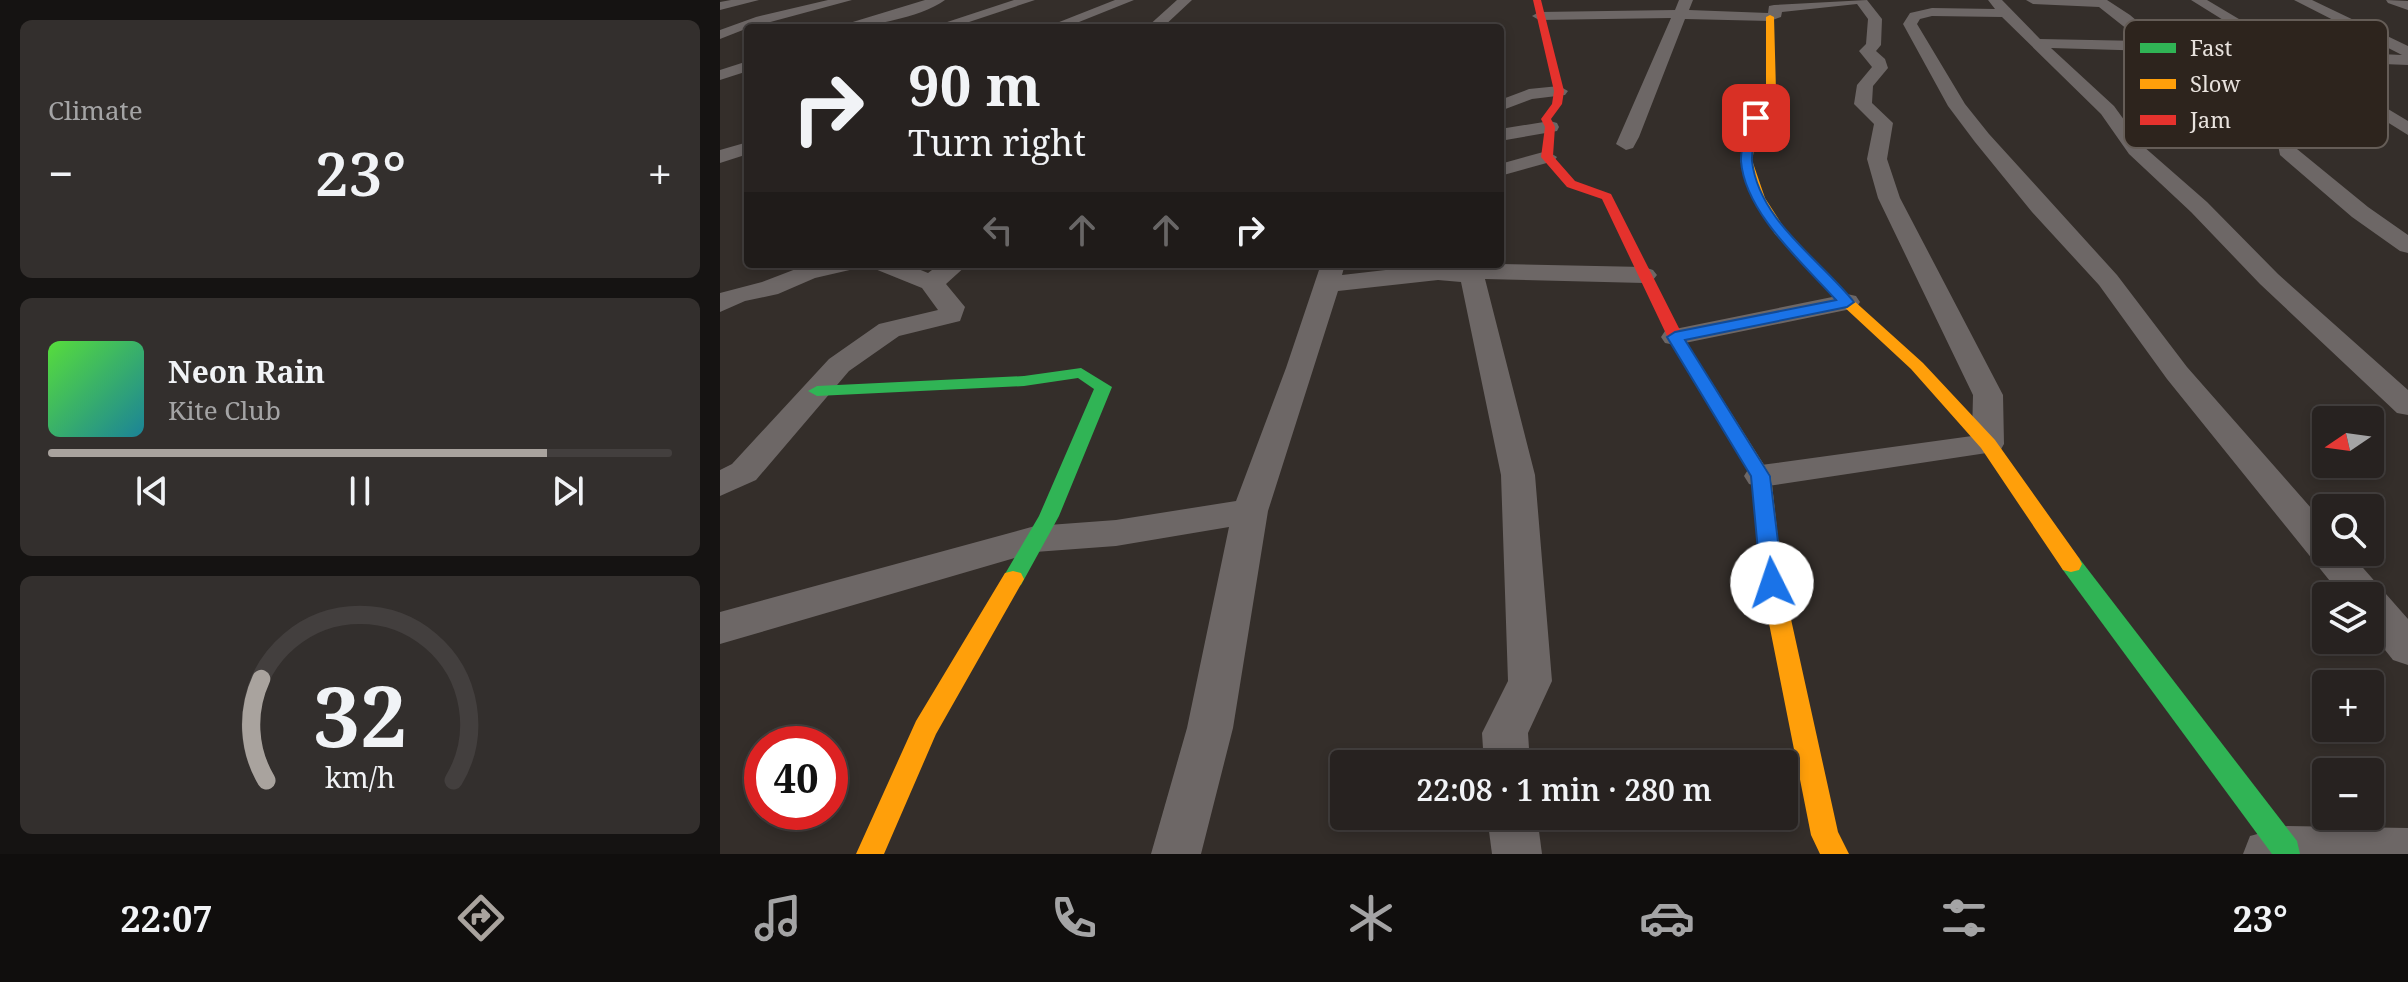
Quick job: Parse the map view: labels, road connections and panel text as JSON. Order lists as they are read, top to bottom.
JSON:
{
  "legend": ["Fast", "Slow", "Jam"],
  "north": "left",
  "page": {
    "tile": "Climate",
    "turn": ["90 m", "Turn right"],
    "heat": ["−", "23°", "+"],
    "song": ["Neon Rain", "Kite Club"],
    "map_buttons": ["+", "−"],
    "limit": "40",
    "trip": "22:08 · 1 min · 280 m",
    "tabs": ["22:07", "23°"],
    "gauge": ["32", "km/h"]
  }
}
